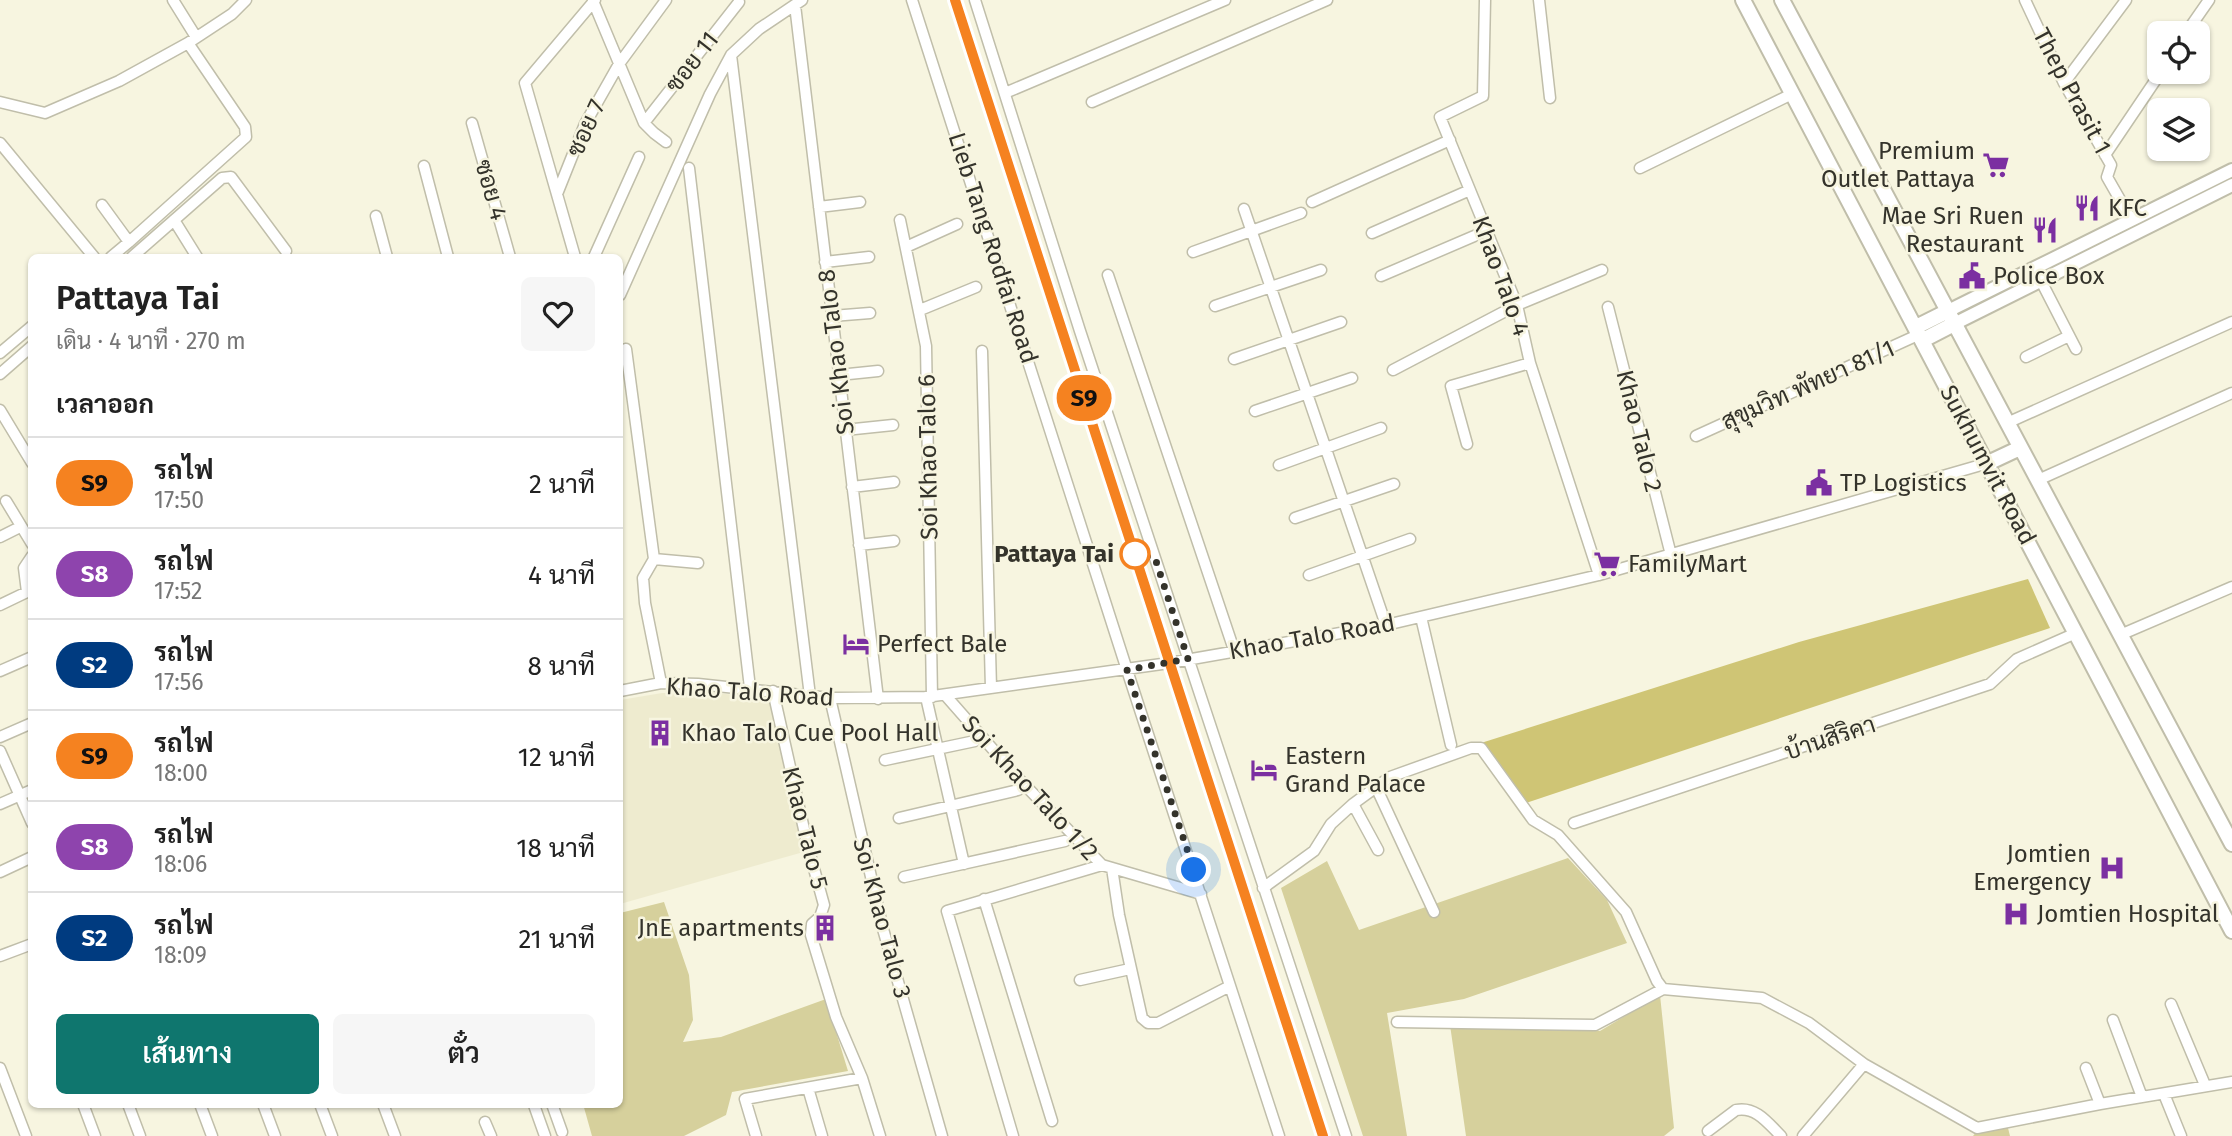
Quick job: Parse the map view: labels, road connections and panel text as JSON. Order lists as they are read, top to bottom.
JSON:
{
  "streets": {
    "highway": ["Sukhumvit Road"],
    "street": [
      "ซอย 11",
      "Thep Prasit 1",
      "ซอย 7",
      "ซอย 4",
      "Lieb Tang Rodfai Road",
      "Khao Talo 4",
      "Soi Khao Talo 8",
      "สุขุมวิท พัทยา 81/1",
      "Khao Talo 2",
      "Soi Khao Talo 6",
      "Khao Talo Road",
      "บ้านสิริคา",
      "Soi Khao Talo 1/2",
      "Khao Talo 5",
      "Soi Khao Talo 3"
    ]
  },
  "crossings": [
    ["Lieb Tang Rodfai Road", "Khao Talo Road"],
    ["Lieb Tang Rodfai Road", "Soi Khao Talo 1/2"],
    ["Khao Talo 4", "Khao Talo Road"],
    ["Soi Khao Talo 8", "Khao Talo Road"],
    ["สุขุมวิท พัทยา 81/1", "Sukhumvit Road"],
    ["Khao Talo 2", "Khao Talo Road"],
    ["Soi Khao Talo 6", "Khao Talo Road"],
    ["Sukhumvit Road", "Khao Talo Road"],
    ["Sukhumvit Road", "บ้านสิริคา"],
    ["Khao Talo Road", "Soi Khao Talo 1/2"],
    ["Khao Talo Road", "Khao Talo 5"],
    ["Khao Talo Road", "Soi Khao Talo 3"]
  ],
  "places": {
    "supermarket": ["Premium Outlet Pattaya", "FamilyMart"],
    "restaurant": ["KFC", "Mae Sri Ruen Restaurant"],
    "public building": ["Police Box", "TP Logistics"],
    "other": ["Pattaya Tai"],
    "hotel": ["Perfect Bale", "Eastern Grand Palace"],
    "building": ["Khao Talo Cue Pool Hall", "JnE apartments"],
    "hospital": ["Jomtien Emergency", "Jomtien Hospital"]
  },
  "page": {
    "on_map": "S9",
    "heading": [
      ["Pattaya Tai", "เดิน · 4 นาที · 270 m"],
      "เวลาออก"
    ],
    "list": [
      {
        "mark": "S9",
        "name": "รถไฟ",
        "note": "17:50",
        "value": "2 นาที"
      },
      {
        "mark": "S8",
        "name": "รถไฟ",
        "note": "17:52",
        "value": "4 นาที"
      },
      {
        "mark": "S2",
        "name": "รถไฟ",
        "note": "17:56",
        "value": "8 นาที"
      },
      {
        "mark": "S9",
        "name": "รถไฟ",
        "note": "18:00",
        "value": "12 นาที"
      },
      {
        "mark": "S8",
        "name": "รถไฟ",
        "note": "18:06",
        "value": "18 นาที"
      },
      {
        "mark": "S2",
        "name": "รถไฟ",
        "note": "18:09",
        "value": "21 นาที"
      }
    ],
    "buttons": ["เส้นทาง", "ตั๋ว"]
  }
}
